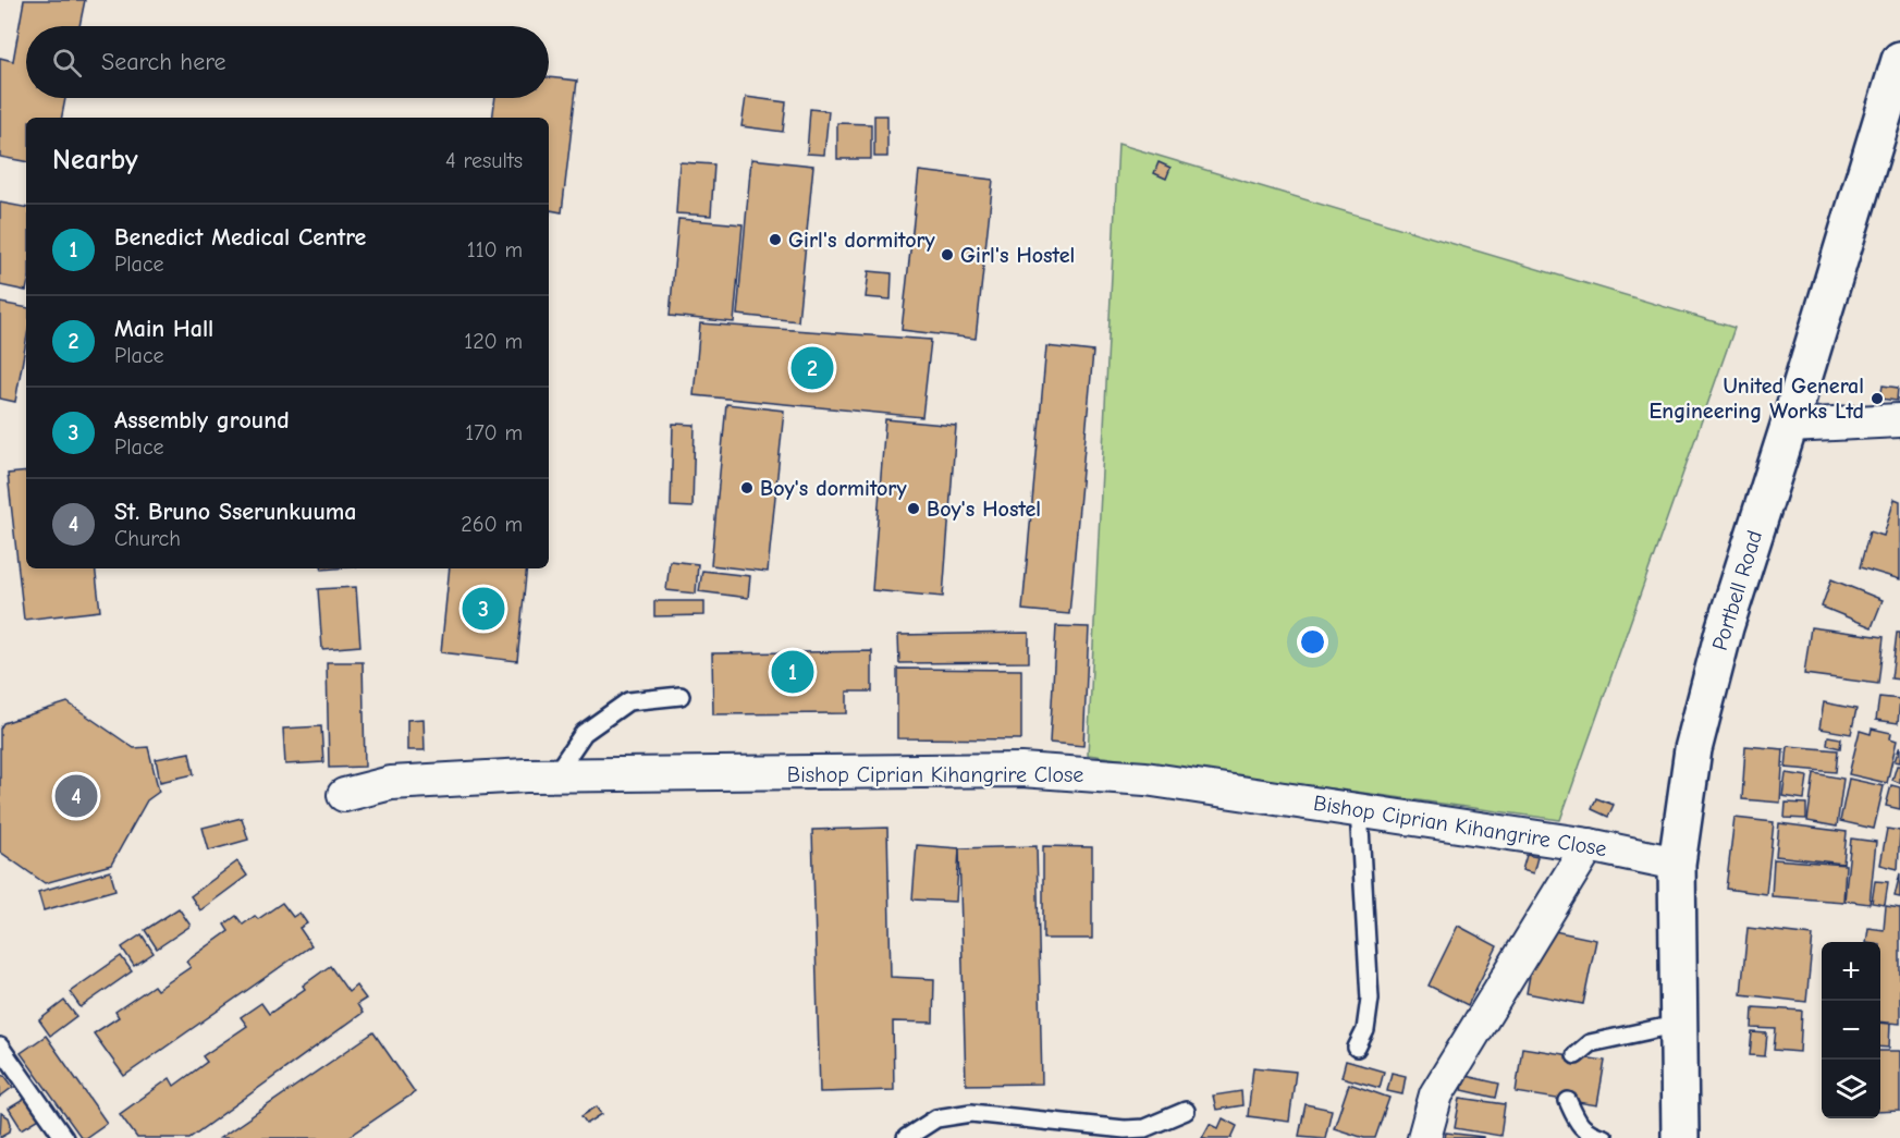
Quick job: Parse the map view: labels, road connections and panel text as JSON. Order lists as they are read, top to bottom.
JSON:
{
  "streets": {
    "main road": ["Portbell Road"],
    "street": ["Bishop Ciprian Kihangrire Close"]
  },
  "crossings": [
    ["Portbell Road", "Bishop Ciprian Kihangrire Close"]
  ],
  "places": [
    "Girl's dormitory",
    "Girl's Hostel",
    "United General Engineering Works Ltd",
    "Boy's dormitory",
    "Boy's Hostel"
  ],
  "page": {
    "search": "Search here",
    "heading": ["Nearby", "4 results"],
    "list": [
      {
        "mark": "1",
        "name": "Benedict Medical Centre",
        "note": "Place",
        "value": "110 m"
      },
      {
        "mark": "2",
        "name": "Main Hall",
        "note": "Place",
        "value": "120 m"
      },
      {
        "mark": "3",
        "name": "Assembly ground",
        "note": "Place",
        "value": "170 m"
      },
      {
        "mark": "4",
        "name": "St. Bruno Sserunkuuma",
        "note": "Church",
        "value": "260 m"
      }
    ],
    "pins": [
      "2",
      "3",
      "1",
      "4"
    ],
    "map_buttons": ["+", "−"]
  }
}
